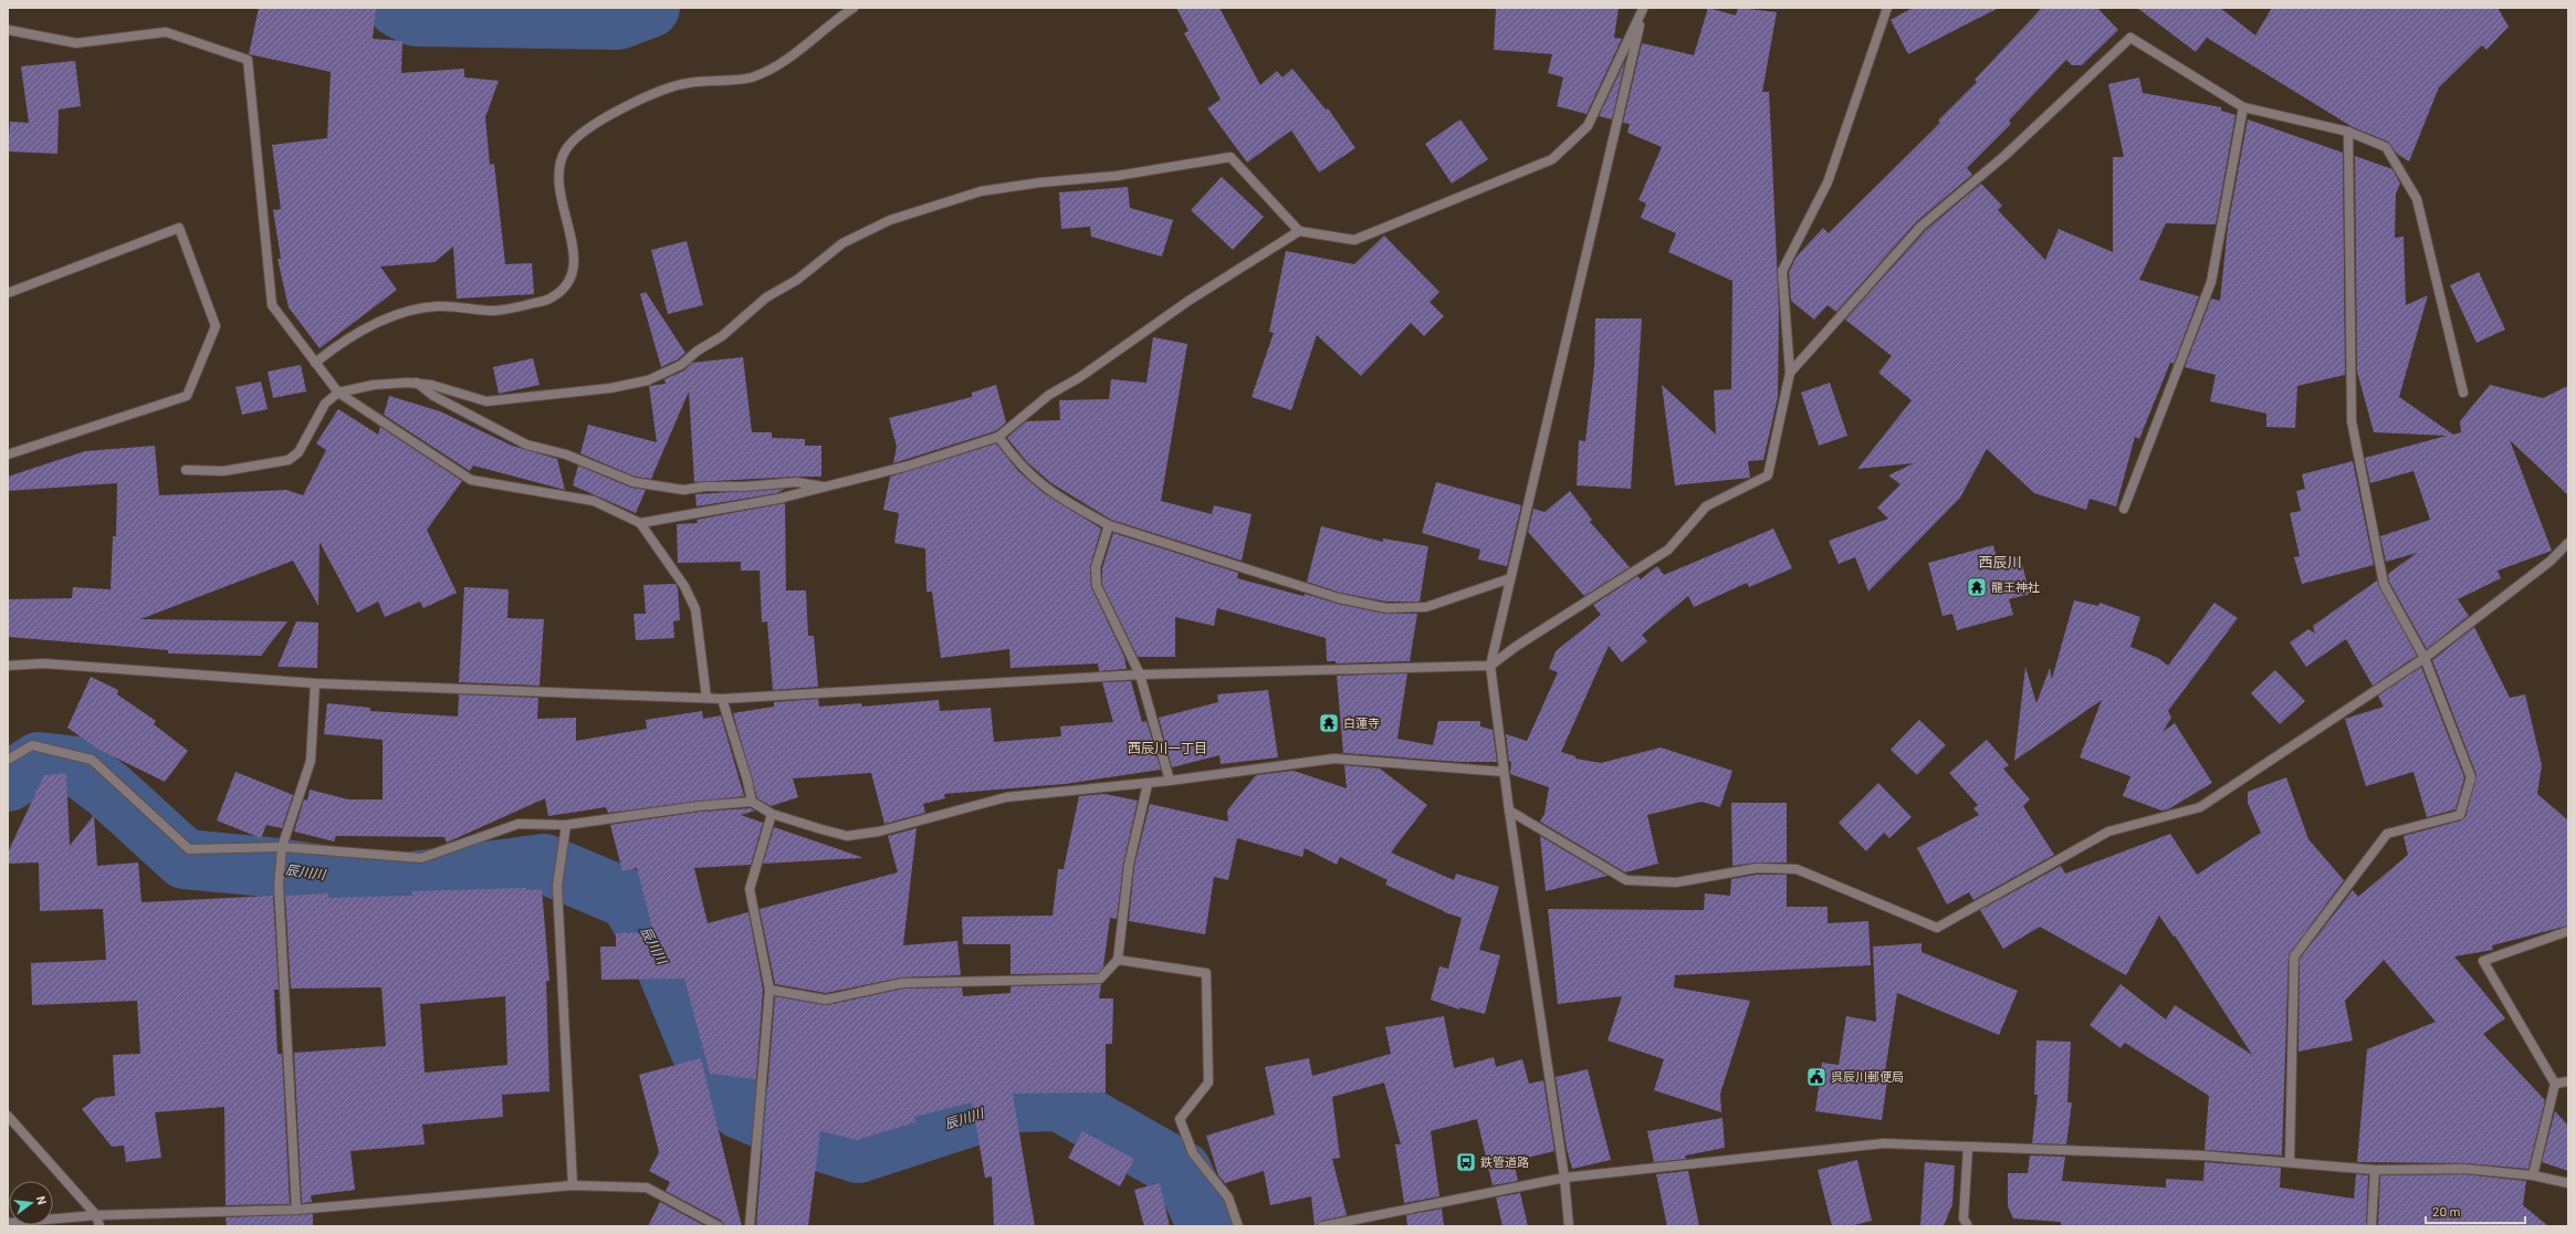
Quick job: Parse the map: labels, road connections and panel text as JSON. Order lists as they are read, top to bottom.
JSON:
{
  "districts": ["西辰川", "西辰川一丁目"],
  "water": ["辰川川"],
  "places": {
    "temple": ["龍王神社", "白蓮寺"],
    "public building": ["呉辰川郵便局"],
    "bus stop": ["鉄管道路"]
  },
  "scale_bar": "20 m",
  "north": "right"
}
